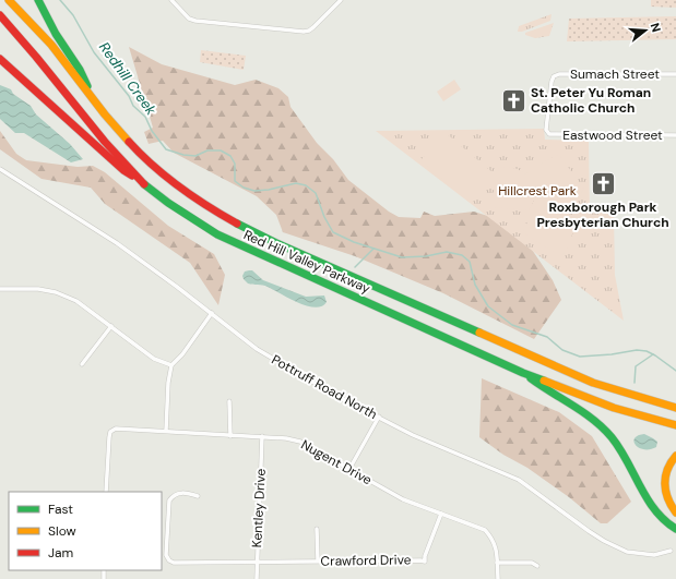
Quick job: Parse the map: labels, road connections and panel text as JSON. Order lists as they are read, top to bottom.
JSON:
{
  "streets": {
    "highway": ["Red Hill Valley Parkway"],
    "street": [
      "Sumach Street",
      "Eastwood Street",
      "Pottruff Road North",
      "Nugent Drive",
      "Kentley Drive",
      "Crawford Drive"
    ]
  },
  "crossings": [
    ["Sumach Street", "Eastwood Street"],
    ["Nugent Drive", "Kentley Drive"],
    ["Nugent Drive", "Crawford Drive"],
    ["Kentley Drive", "Crawford Drive"]
  ],
  "water": ["Redhill Creek"],
  "parks": ["Hillcrest Park"],
  "places": {
    "church": ["St. Peter Yu Roman Catholic Church", "Roxborough Park Presbyterian Church"]
  },
  "legend": ["Fast", "Slow", "Jam"],
  "north": "right"
}
